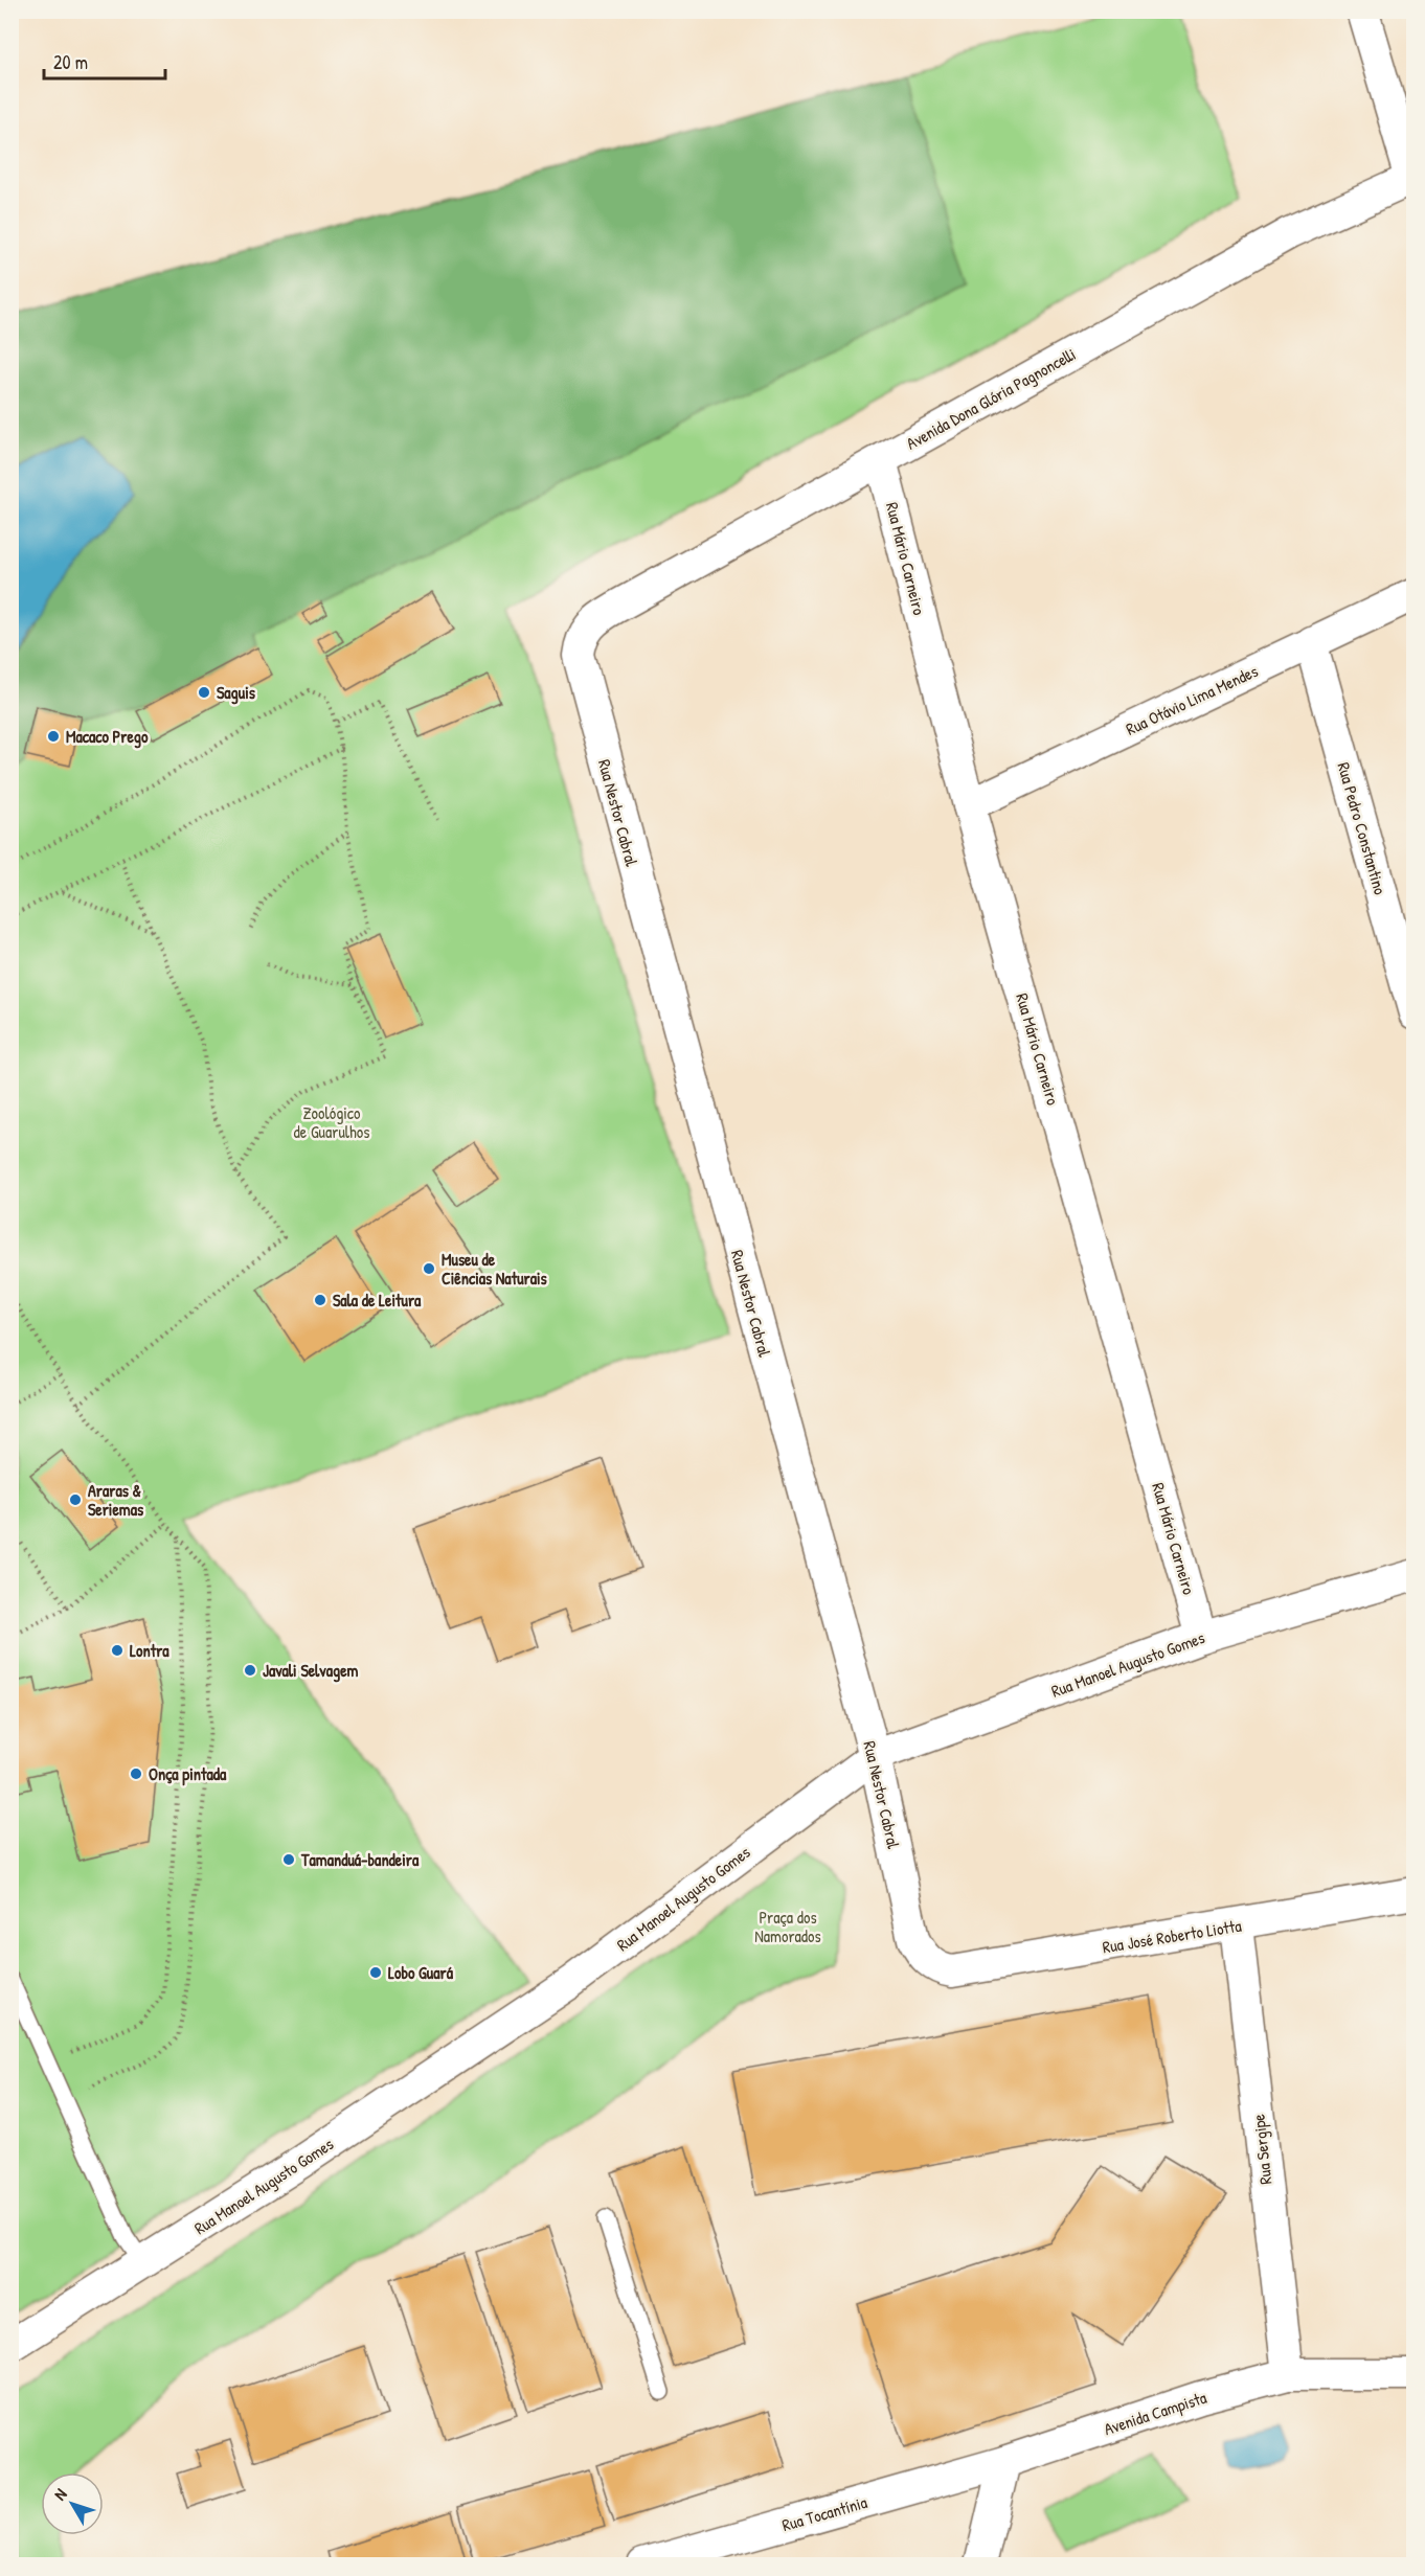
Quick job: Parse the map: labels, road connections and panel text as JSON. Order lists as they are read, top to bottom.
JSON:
{
  "streets": {
    "street": [
      "Avenida Dona Glória Pagnoncelli",
      "Rua Mário Carneiro",
      "Rua Otávio Lima Mendes",
      "Rua Nestor Cabral",
      "Rua Pedro Constantino",
      "Rua Manoel Augusto Gomes",
      "Rua José Roberto Liotta",
      "Rua Sergipe",
      "Avenida Campista",
      "Rua Tocantínia"
    ]
  },
  "crossings": [
    ["Avenida Dona Glória Pagnoncelli", "Rua Mário Carneiro"],
    ["Avenida Dona Glória Pagnoncelli", "Rua Nestor Cabral"],
    ["Rua Mário Carneiro", "Rua Otávio Lima Mendes"],
    ["Rua Mário Carneiro", "Rua Manoel Augusto Gomes"],
    ["Rua Otávio Lima Mendes", "Rua Pedro Constantino"],
    ["Rua Nestor Cabral", "Rua Manoel Augusto Gomes"],
    ["Rua Nestor Cabral", "Rua José Roberto Liotta"],
    ["Rua José Roberto Liotta", "Rua Sergipe"],
    ["Rua Sergipe", "Avenida Campista"],
    ["Avenida Campista", "Rua Tocantínia"]
  ],
  "parks": ["Zoológico de Guarulhos", "Praça dos Namorados"],
  "places": [
    "Saguis",
    "Macaco Prego",
    "Museu de Ciências Naturais",
    "Sala de Leitura",
    "Araras & Seriemas",
    "Lontra",
    "Javali Selvagem",
    "Onça pintada",
    "Tamanduá-bandeira",
    "Lobo Guará"
  ],
  "scale_bar": "20 m",
  "north": "top left"
}
